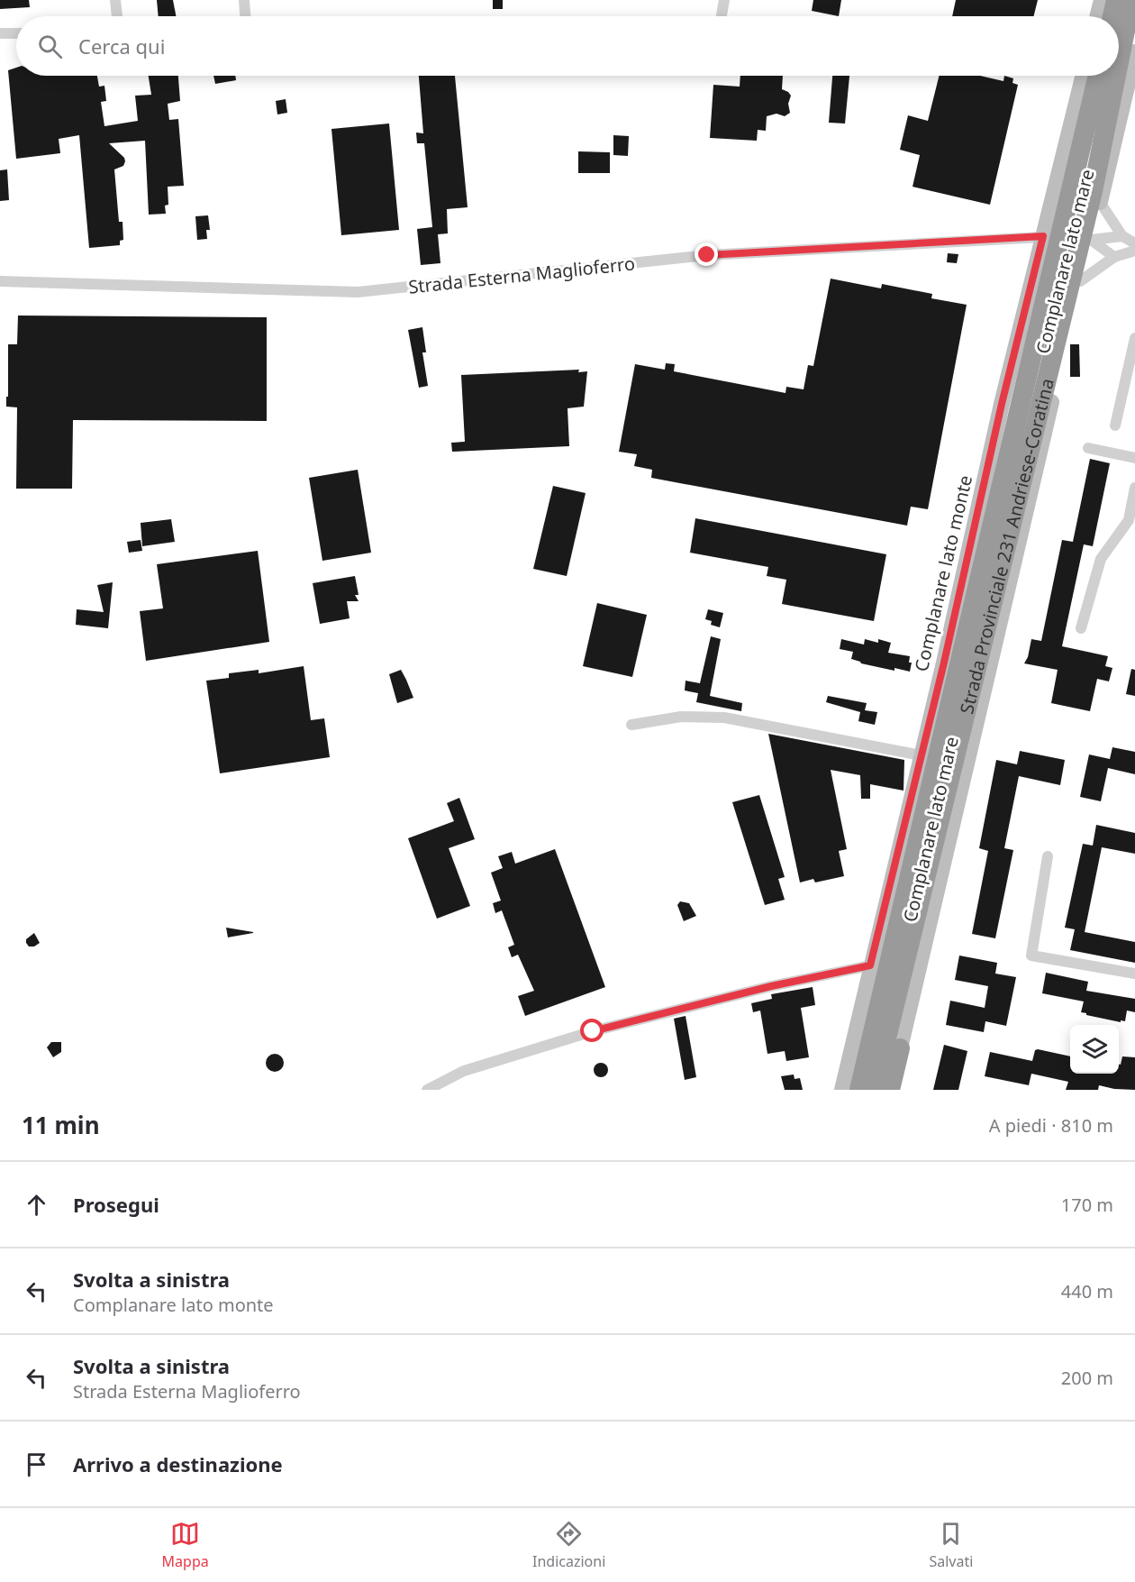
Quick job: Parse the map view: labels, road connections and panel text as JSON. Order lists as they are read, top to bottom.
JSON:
{
  "streets": {
    "highway": ["Strada Provinciale 231 Andriese-Coratina"],
    "street": ["Complanare lato mare", "Strada Esterna Maglioferro", "Complanare lato monte"]
  },
  "crossings": [
    ["Strada Esterna Maglioferro", "Complanare lato monte"]
  ],
  "page": {
    "search": "Cerca qui",
    "heading": ["11 min", "A piedi · 810 m"],
    "list": [
      ["Prosegui", "170 m"],
      ["Svolta a sinistra", "Complanare lato monte", "440 m"],
      ["Svolta a sinistra", "Strada Esterna Maglioferro", "200 m"],
      "Arrivo a destinazione"
    ],
    "nav": ["Mappa", "Indicazioni", "Salvati"]
  }
}
